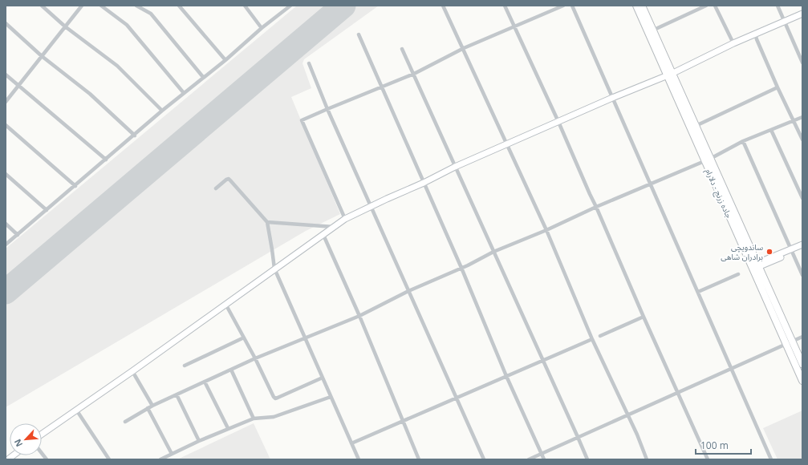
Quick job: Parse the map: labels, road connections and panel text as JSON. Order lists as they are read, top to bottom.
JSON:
{
  "streets": {
    "highway": ["جاده زرنج - دلارام"]
  },
  "places": ["ساندویچی برادران شاهی"],
  "scale_bar": "100 m",
  "north": "bottom left"
}
